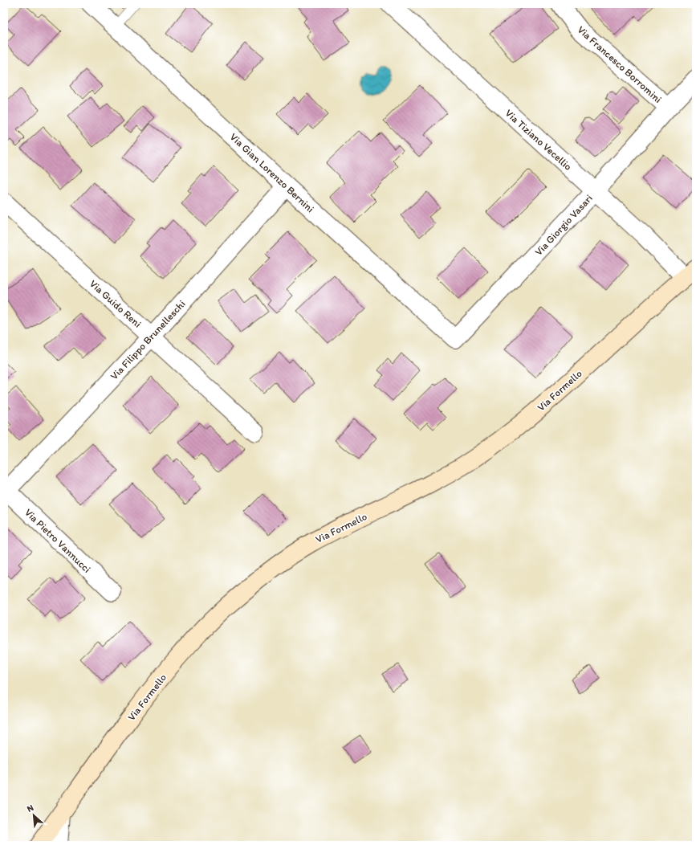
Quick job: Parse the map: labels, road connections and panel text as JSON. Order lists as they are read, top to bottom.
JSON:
{
  "streets": {
    "main road": ["Via Formello"],
    "street": [
      "Via Francesco Borromini",
      "Via Tiziano Vecellio",
      "Via Gian Lorenzo Bernini",
      "Via Giorgio Vasari",
      "Via Guido Reni",
      "Via Filippo Brunelleschi",
      "Via Pietro Vannucci"
    ]
  },
  "crossings": [
    ["Via Francesco Borromini", "Via Giorgio Vasari"],
    ["Via Tiziano Vecellio", "Via Giorgio Vasari"],
    ["Via Tiziano Vecellio", "Via Formello"],
    ["Via Gian Lorenzo Bernini", "Via Giorgio Vasari"],
    ["Via Gian Lorenzo Bernini", "Via Filippo Brunelleschi"],
    ["Via Guido Reni", "Via Filippo Brunelleschi"],
    ["Via Filippo Brunelleschi", "Via Pietro Vannucci"]
  ],
  "north": "top left"
}
